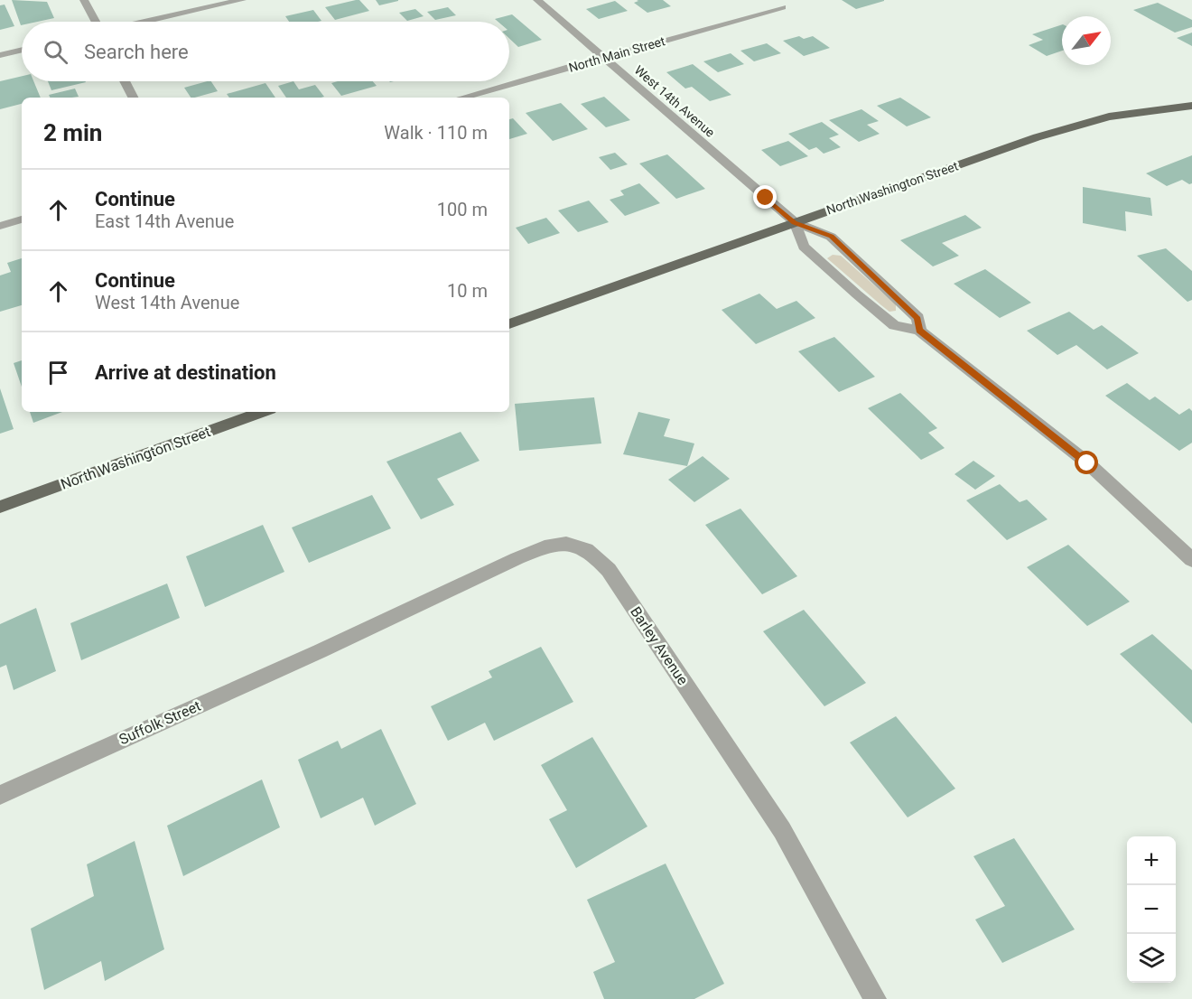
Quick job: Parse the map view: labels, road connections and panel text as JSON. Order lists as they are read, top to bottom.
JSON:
{
  "streets": {
    "main road": ["North Washington Street"],
    "street": [
      "North Main Street",
      "West 14th Avenue",
      "Barley Avenue",
      "Suffolk Street"
    ]
  },
  "crossings": [
    ["North Main Street", "West 14th Avenue"],
    ["West 14th Avenue", "North Washington Street"],
    ["Barley Avenue", "Suffolk Street"]
  ],
  "north": "top right",
  "page": {
    "search": "Search here",
    "heading": ["2 min", "Walk · 110 m"],
    "list": [
      ["Continue", "East 14th Avenue", "100 m"],
      ["Continue", "West 14th Avenue", "10 m"],
      "Arrive at destination"
    ],
    "map_buttons": ["+", "−"]
  }
}
